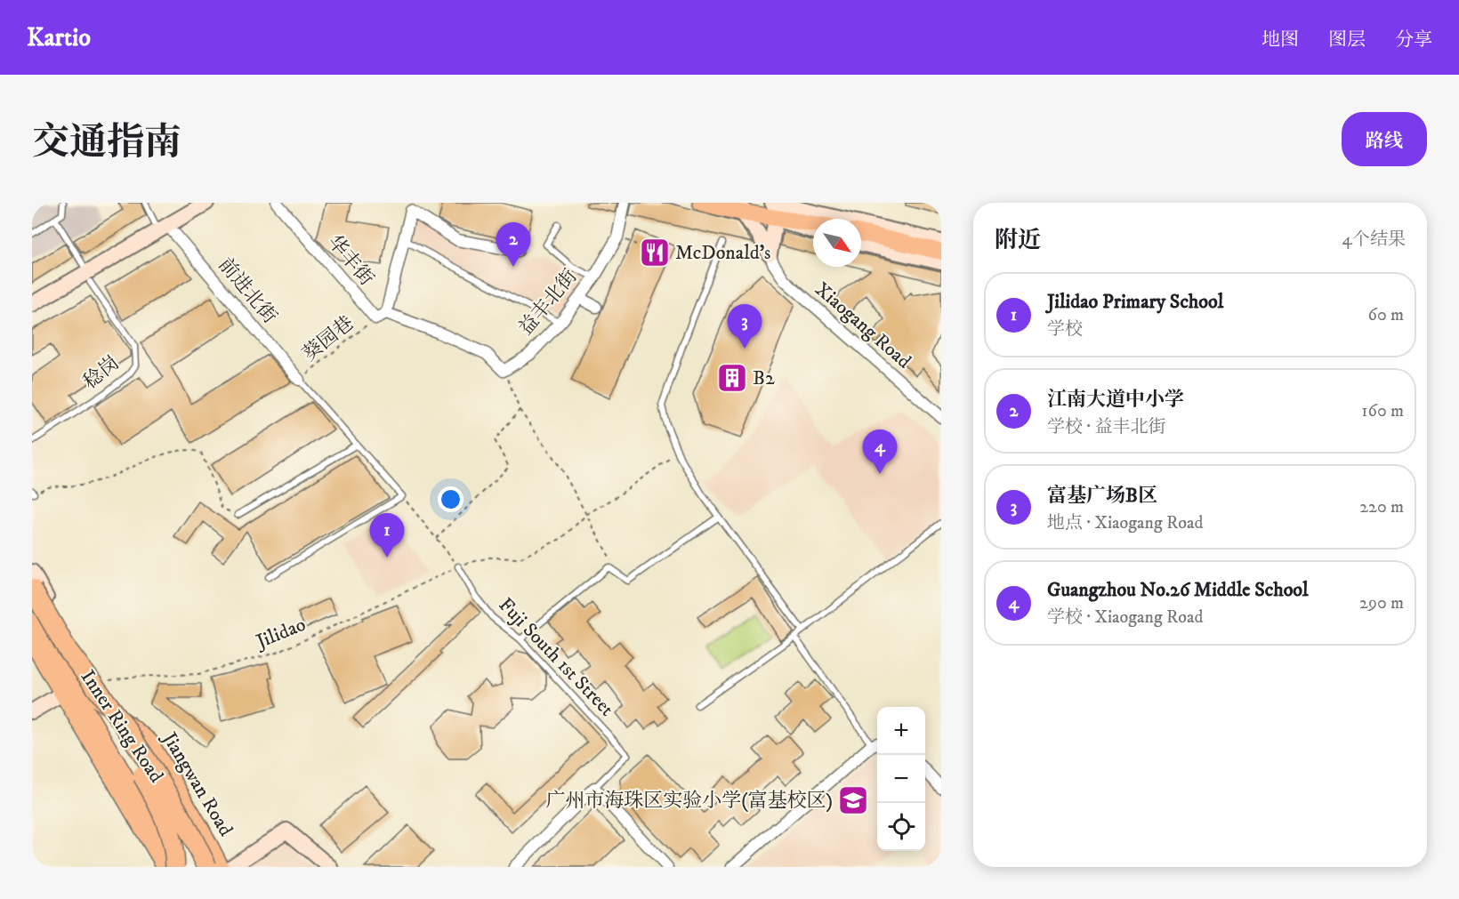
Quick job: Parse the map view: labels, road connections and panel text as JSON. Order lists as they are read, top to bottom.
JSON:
{
  "streets": {
    "highway": ["Inner Ring Road"],
    "main road": ["Jiangwan Road"],
    "street": [
      "华丰街",
      "前进北街",
      "益丰北街",
      "Xiaogang Road"
    ],
    "lane": ["稔岗", "Fuji South 1st Street"],
    "path": ["葵园巷", "Jilidao"]
  },
  "crossings": [
    ["华丰街", "葵园巷"],
    ["前进北街", "葵园巷"],
    ["Jilidao", "Fuji South 1st Street"]
  ],
  "places": {
    "restaurant": ["McDonald's"],
    "building": ["B2"],
    "school or university": ["广州市海珠区实验小学(富基校区)"]
  },
  "north": "bottom right",
  "page": {
    "header": "Kartio",
    "nav": ["地图", "图层", "分享"],
    "title": "交通指南",
    "buttons": "路线",
    "heading": ["附近", "4个结果"],
    "pins": [
      "2",
      "3",
      "4",
      "1"
    ],
    "list": [
      {
        "mark": "1",
        "name": "Jilidao Primary School",
        "note": "学校",
        "value": "60 m"
      },
      {
        "mark": "2",
        "name": "江南大道中小学",
        "note": "学校 · 益丰北街",
        "value": "160 m"
      },
      {
        "mark": "3",
        "name": "富基广场B区",
        "note": "地点 · Xiaogang Road",
        "value": "220 m"
      },
      {
        "mark": "4",
        "name": "Guangzhou No.26 Middle School",
        "note": "学校 · Xiaogang Road",
        "value": "290 m"
      }
    ],
    "map_buttons": ["+", "−"]
  }
}
